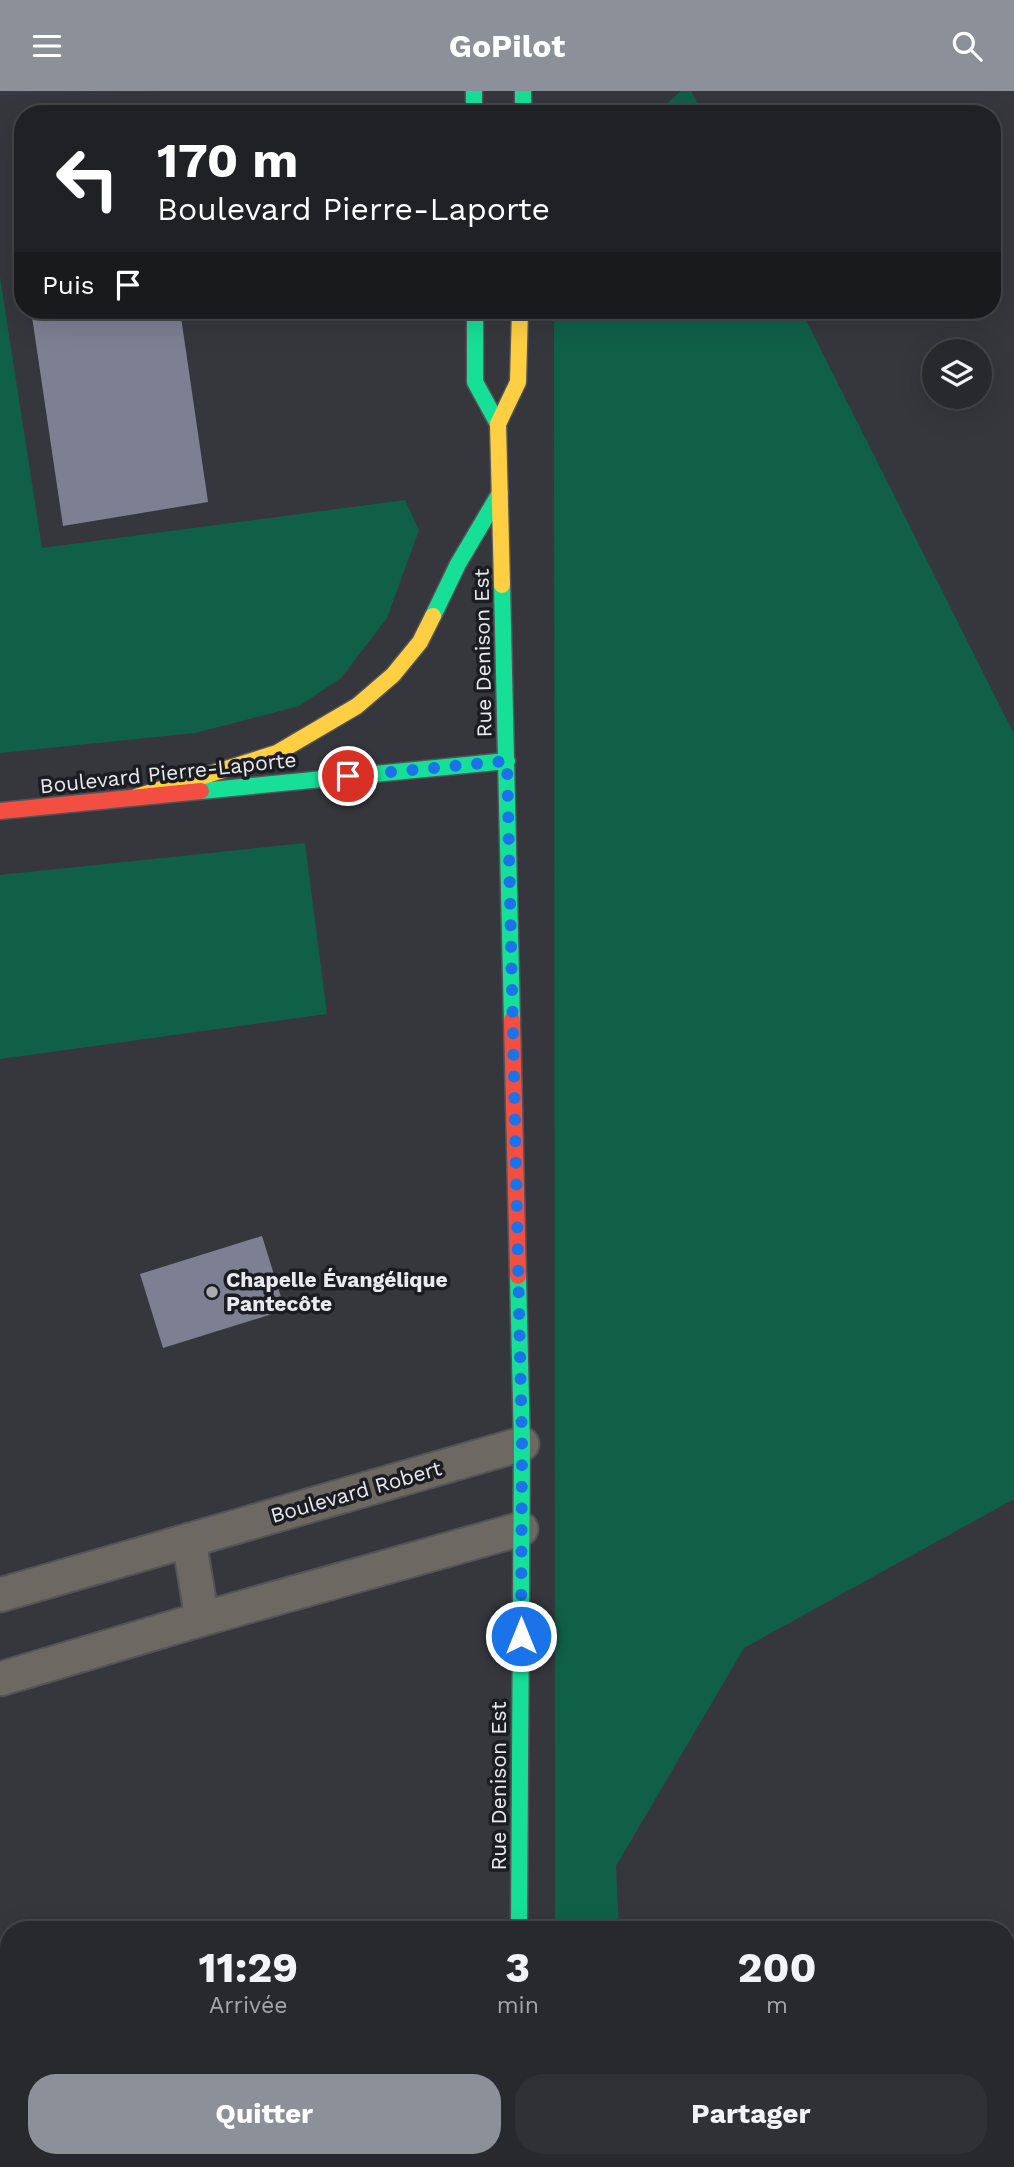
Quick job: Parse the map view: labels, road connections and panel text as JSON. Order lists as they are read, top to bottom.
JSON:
{
  "streets": {
    "main road": ["Rue Denison Est", "Boulevard Pierre-Laporte"],
    "street": ["Boulevard Robert"]
  },
  "crossings": [
    ["Rue Denison Est", "Boulevard Pierre-Laporte"],
    ["Rue Denison Est", "Boulevard Robert"]
  ],
  "places": ["Chapelle Évangélique Pantecôte"],
  "page": {
    "header": "GoPilot",
    "turn": ["170 m", "Boulevard Pierre-Laporte"],
    "then": "Puis",
    "eta": [
      "11:29",
      "Arrivée",
      "3",
      "min",
      "200",
      "m"
    ],
    "buttons": ["Quitter", "Partager"]
  }
}
